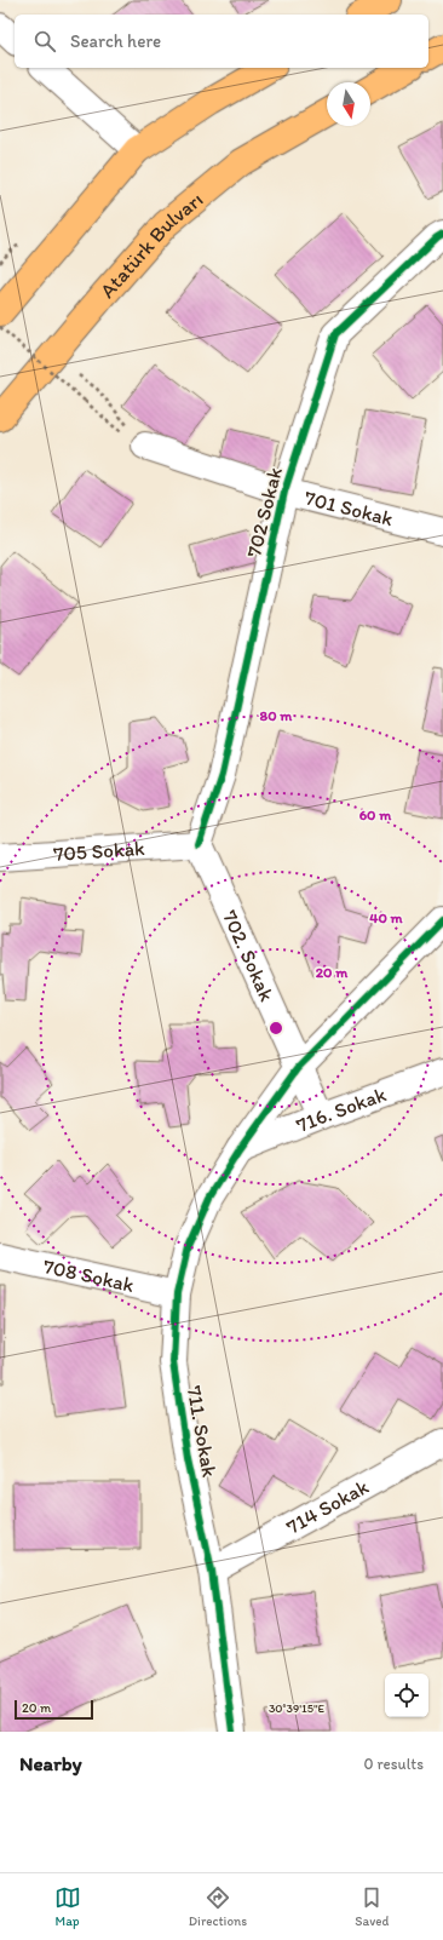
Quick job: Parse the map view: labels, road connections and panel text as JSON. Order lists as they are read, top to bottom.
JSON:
{
  "streets": {
    "main road": ["Atatürk Bulvarı"],
    "street": [
      "701 Sokak",
      "702 Sokak",
      "705 Sokak",
      "702. Sokak",
      "716. Sokak",
      "708 Sokak",
      "711. Sokak",
      "714 Sokak"
    ]
  },
  "crossings": [
    ["701 Sokak", "702 Sokak"],
    ["702 Sokak", "705 Sokak"],
    ["702 Sokak", "702. Sokak"],
    ["705 Sokak", "702. Sokak"],
    ["702. Sokak", "716. Sokak"],
    ["702. Sokak", "711. Sokak"],
    ["716. Sokak", "711. Sokak"],
    ["708 Sokak", "711. Sokak"],
    ["711. Sokak", "714 Sokak"]
  ],
  "scale_bar": "20 m",
  "north": "bottom",
  "page": {
    "search": "Search here",
    "scale": "20 m",
    "heading": ["Nearby", "0 results"],
    "nav": ["Map", "Directions", "Saved"]
  },
  "coordinates": ["30°39'15\"E"],
  "rings": [
    "80 m",
    "60 m",
    "40 m",
    "20 m"
  ]
}
